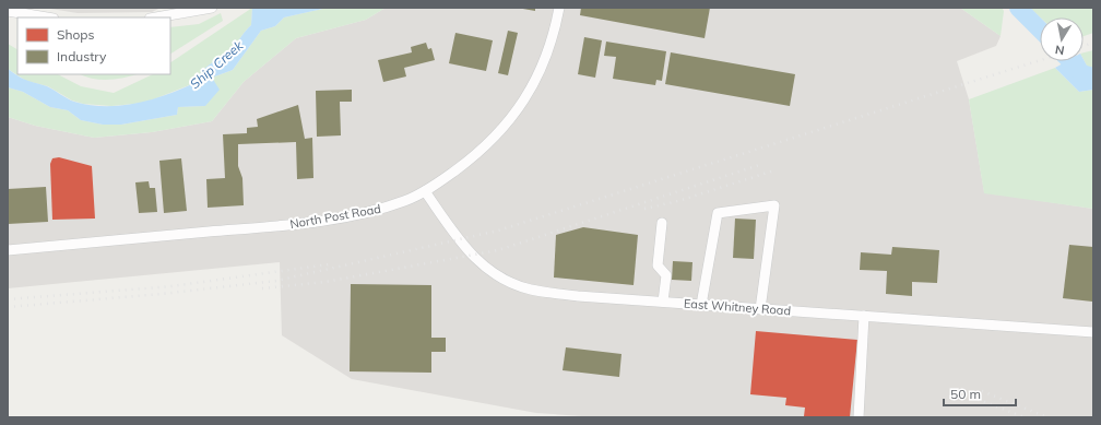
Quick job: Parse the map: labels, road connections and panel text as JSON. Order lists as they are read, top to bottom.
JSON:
{
  "streets": {
    "street": ["North Post Road", "East Whitney Road"]
  },
  "crossings": [
    ["North Post Road", "East Whitney Road"]
  ],
  "water": ["Ship Creek"],
  "legend": ["Shops", "Industry"],
  "scale_bar": "50 m",
  "north": "bottom"
}
